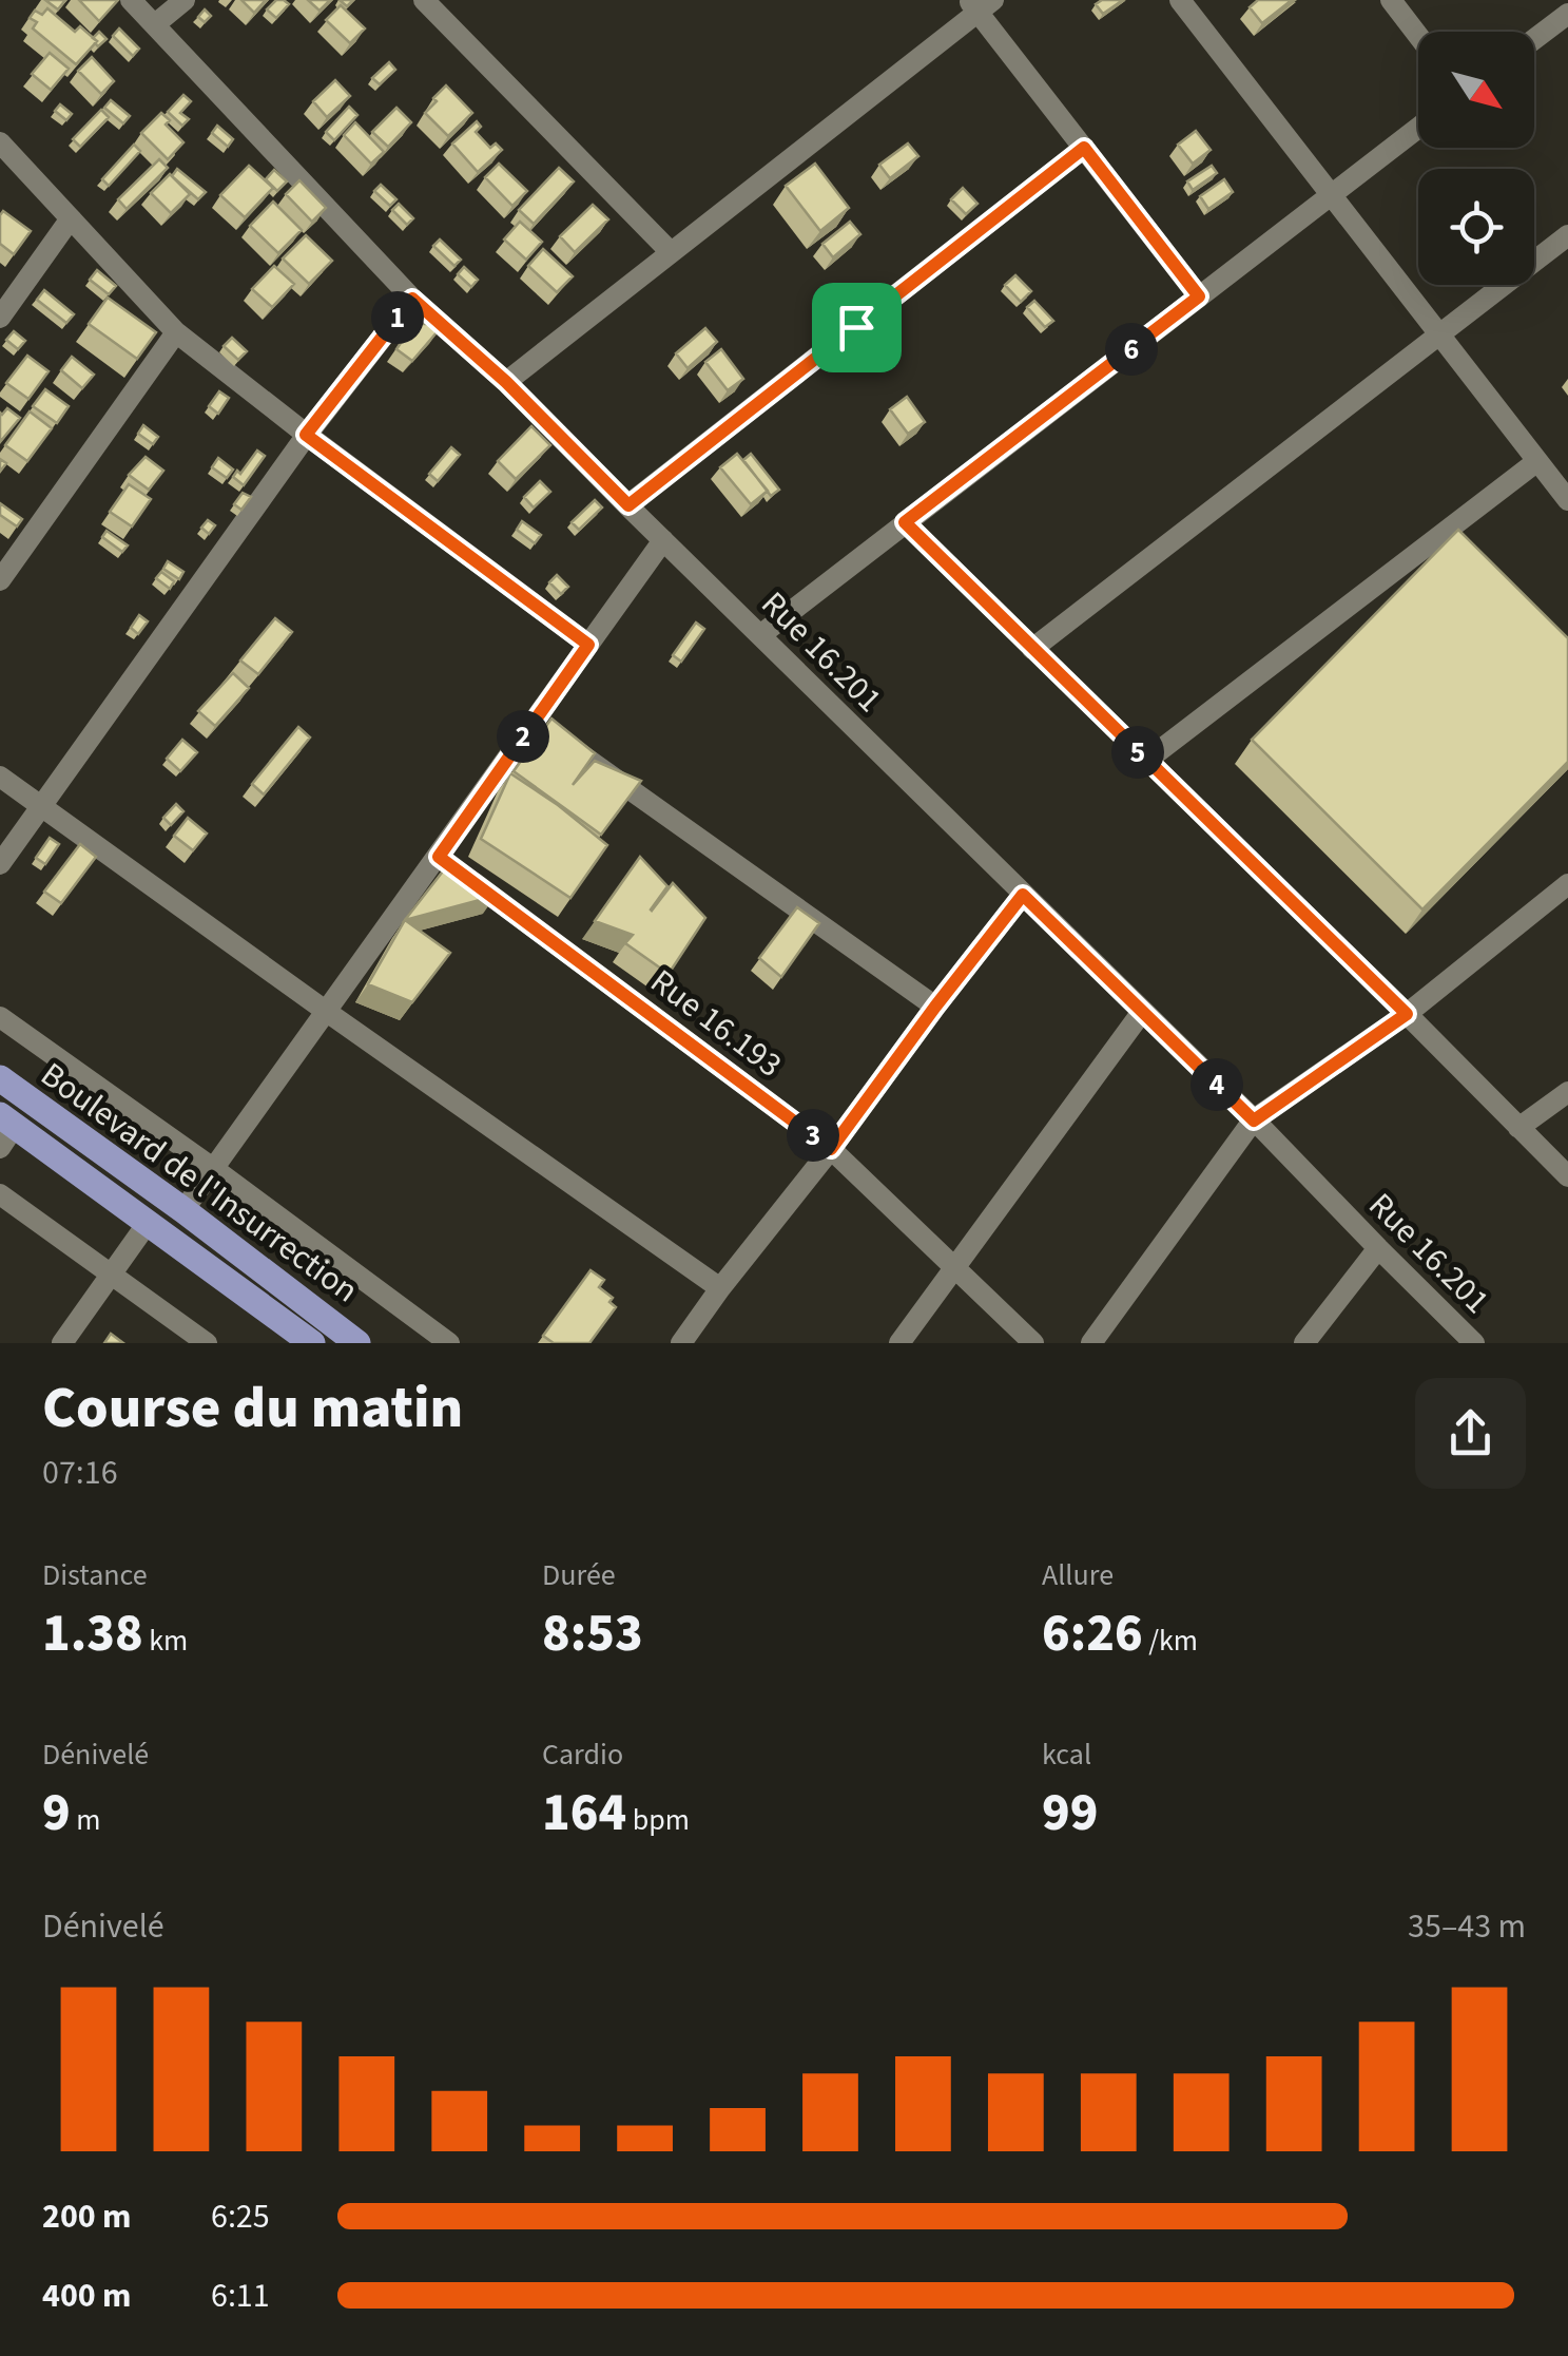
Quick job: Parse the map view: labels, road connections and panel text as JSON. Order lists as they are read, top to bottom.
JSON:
{
  "streets": {
    "main road": ["Boulevard de l'Insurrection"],
    "street": ["Rue 16.201", "Rue 16.193"]
  },
  "north": "bottom right",
  "page": {
    "pins": [
      "1",
      "6",
      "2",
      "5",
      "4",
      "3"
    ],
    "heading": ["Course du matin", "07:16"],
    "stats": [
      ["Distance", "1.38 km"],
      ["Durée", "8:53"],
      ["Allure", "6:26 /km"],
      ["Dénivelé", "9 m"],
      ["Cardio", "164 bpm"],
      ["kcal", "99"]
    ],
    "chart": ["Dénivelé", "35–43 m"],
    "list": [
      {
        "name": "200 m",
        "note": "6:25"
      },
      {
        "name": "400 m",
        "note": "6:11"
      }
    ]
  }
}
